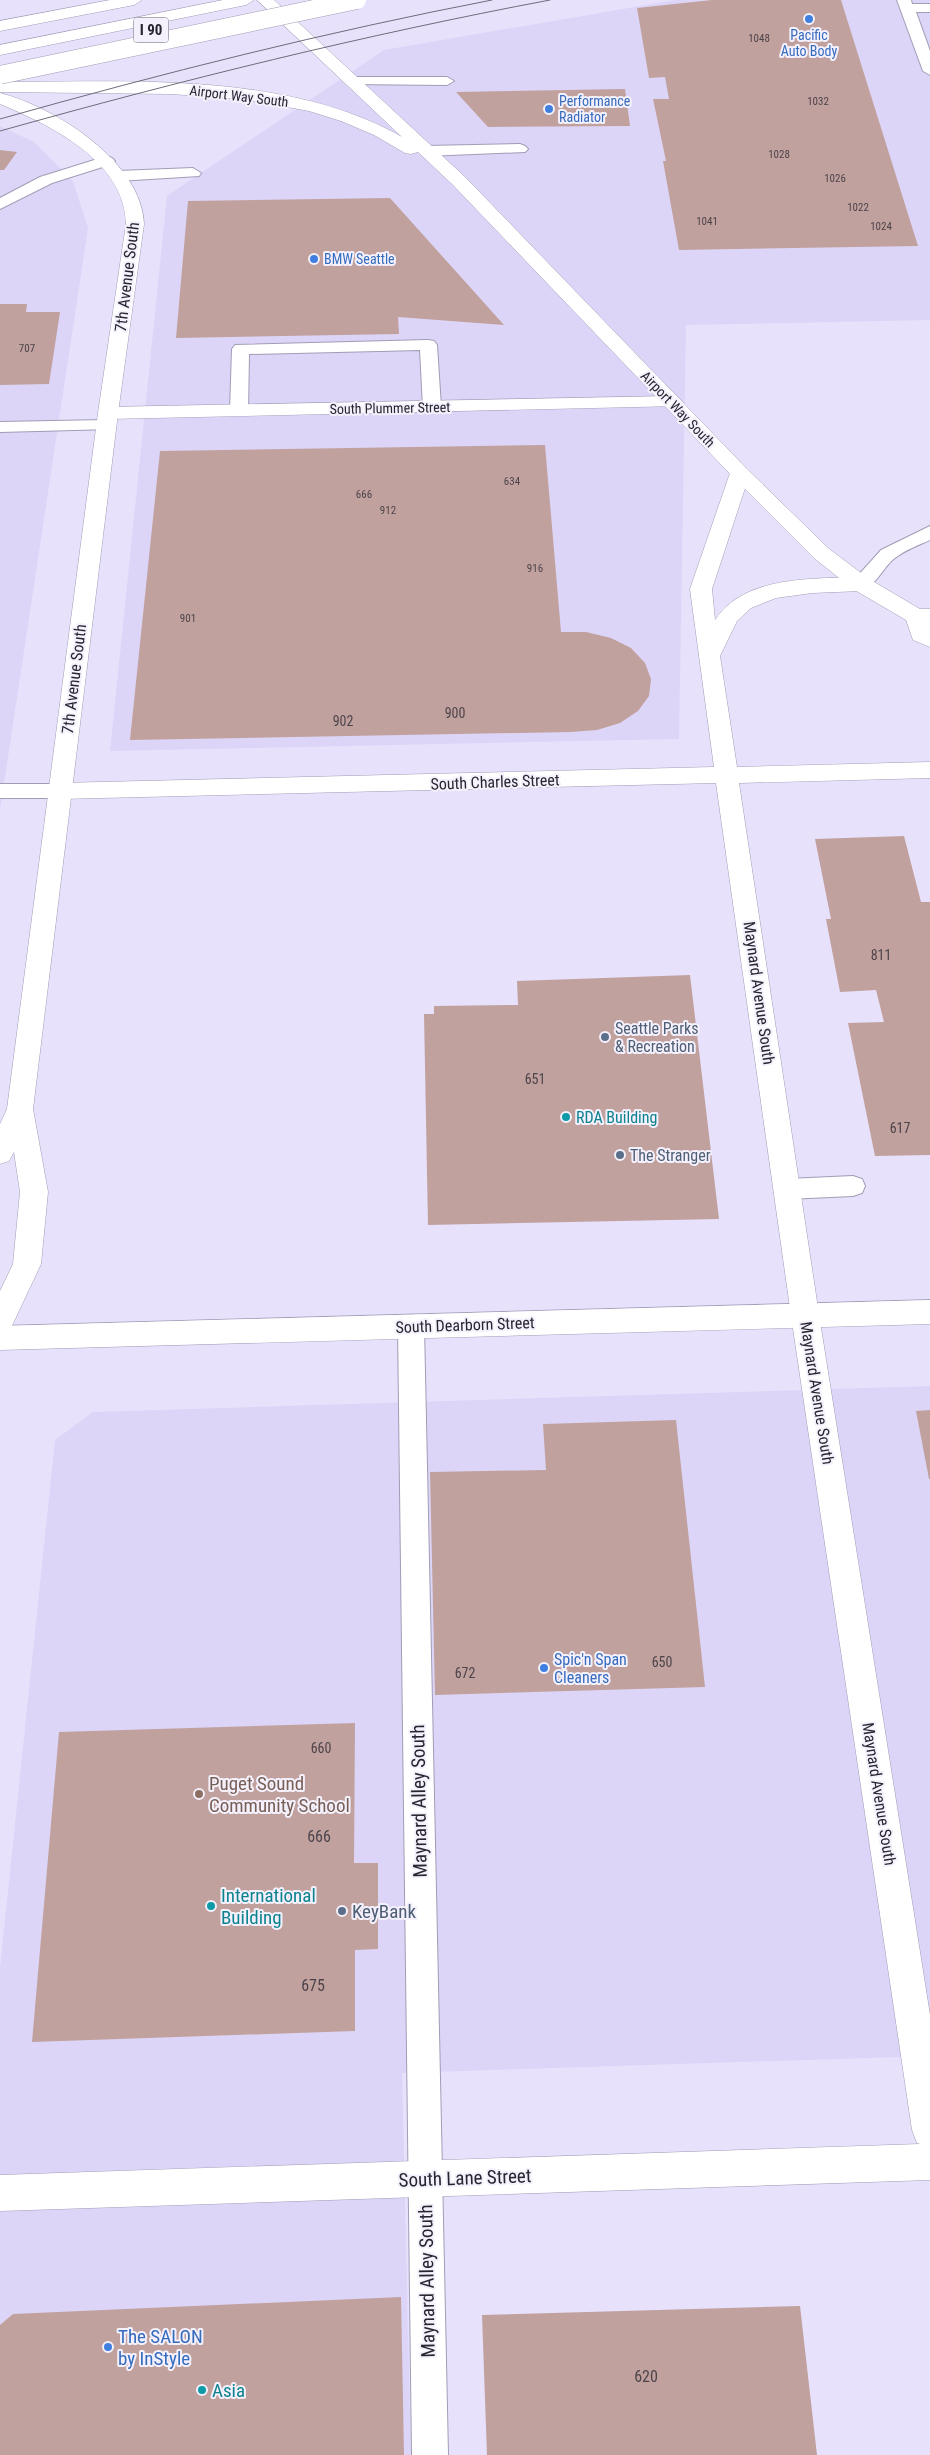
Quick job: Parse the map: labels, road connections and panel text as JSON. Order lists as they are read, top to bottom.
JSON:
{
  "streets": {
    "main road": [
      "I 90",
      "Airport Way South",
      "7th Avenue South",
      "South Plummer Street",
      "South Charles Street",
      "Maynard Avenue South",
      "South Dearborn Street",
      "South Lane Street"
    ],
    "lane": ["Maynard Alley South"]
  },
  "crossings": [
    ["Airport Way South", "South Plummer Street"],
    ["Airport Way South", "Maynard Avenue South"],
    ["7th Avenue South", "South Plummer Street"],
    ["7th Avenue South", "South Charles Street"],
    ["South Charles Street", "Maynard Avenue South"],
    ["Maynard Avenue South", "South Dearborn Street"],
    ["South Dearborn Street", "Maynard Alley South"],
    ["Maynard Alley South", "South Lane Street"]
  ],
  "places": [
    "Pacific Auto Body",
    "Performance Radiator",
    "BMW Seattle",
    "Seattle Parks & Recreation",
    "RDA Building",
    "The Stranger",
    "Spic'n Span Cleaners",
    "Puget Sound Community School",
    "International Building",
    "KeyBank",
    "The SALON by InStyle",
    "Asia"
  ],
  "house_numbers": [
    "1048",
    "1032",
    "1028",
    "1026",
    "1022",
    "1041",
    "1024",
    "707",
    "634",
    "666",
    "912",
    "916",
    "901",
    "900",
    "902",
    "811",
    "651",
    "617",
    "650",
    "672",
    "660",
    "666",
    "675",
    "620"
  ]
}
